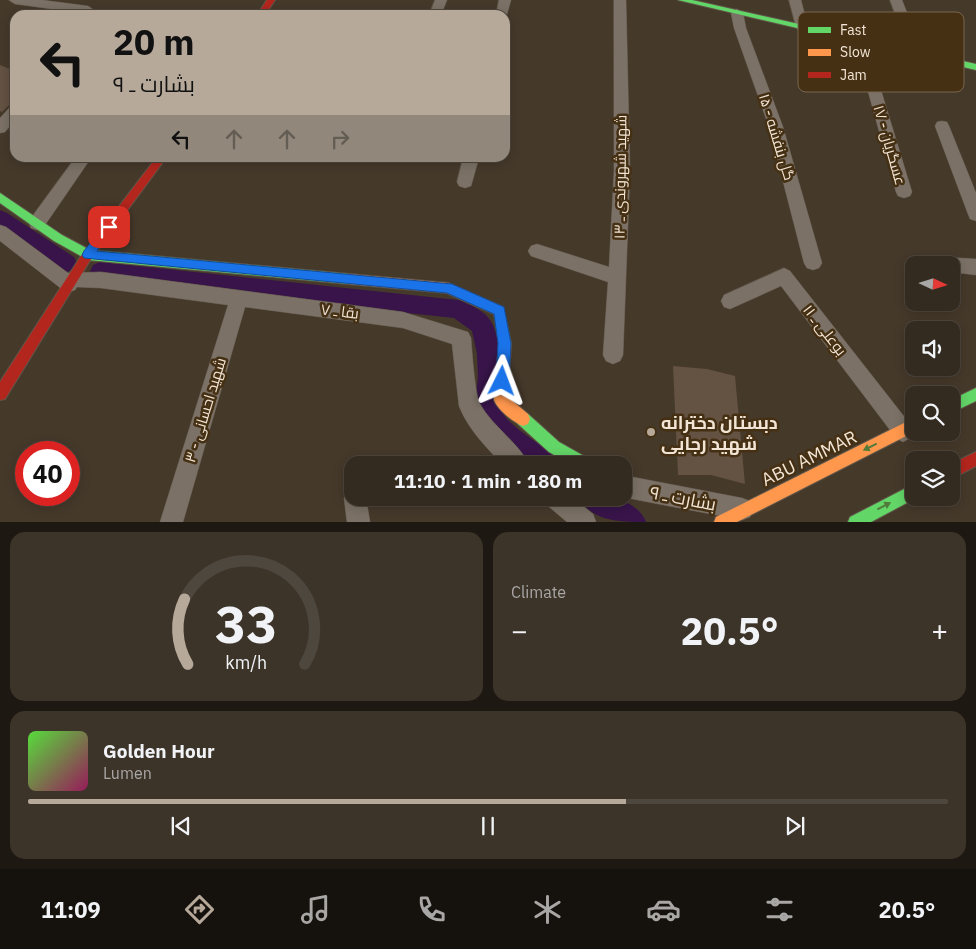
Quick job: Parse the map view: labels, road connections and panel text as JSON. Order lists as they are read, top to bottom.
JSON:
{
  "streets": {
    "street": [
      "گل بنفشه - ۱۵",
      "عسگریان - ۱۷",
      "شهید شهروندی ـ ۱۳",
      "بقا ـ ۷",
      "بوعلی ـ ۱۱",
      "شهید احسانی - ۳",
      "ABU AMMAR",
      "بشارت ـ ۹"
    ]
  },
  "crossings": [
    ["بقا ـ ۷", "شهید احسانی - ۳"],
    ["ABU AMMAR", "بشارت ـ ۹"]
  ],
  "places": ["دبستان دخترانه شهید رجایی"],
  "legend": ["Fast", "Slow", "Jam"],
  "north": "right",
  "page": {
    "turn": ["20 m", "بشارت ـ ۹"],
    "limit": "40",
    "trip": "11:10 · 1 min · 180 m",
    "tile": "Climate",
    "heat": ["−", "20.5°", "+"],
    "song": ["Golden Hour", "Lumen"],
    "tabs": ["11:09", "20.5°"],
    "gauge": ["33", "km/h"]
  }
}
